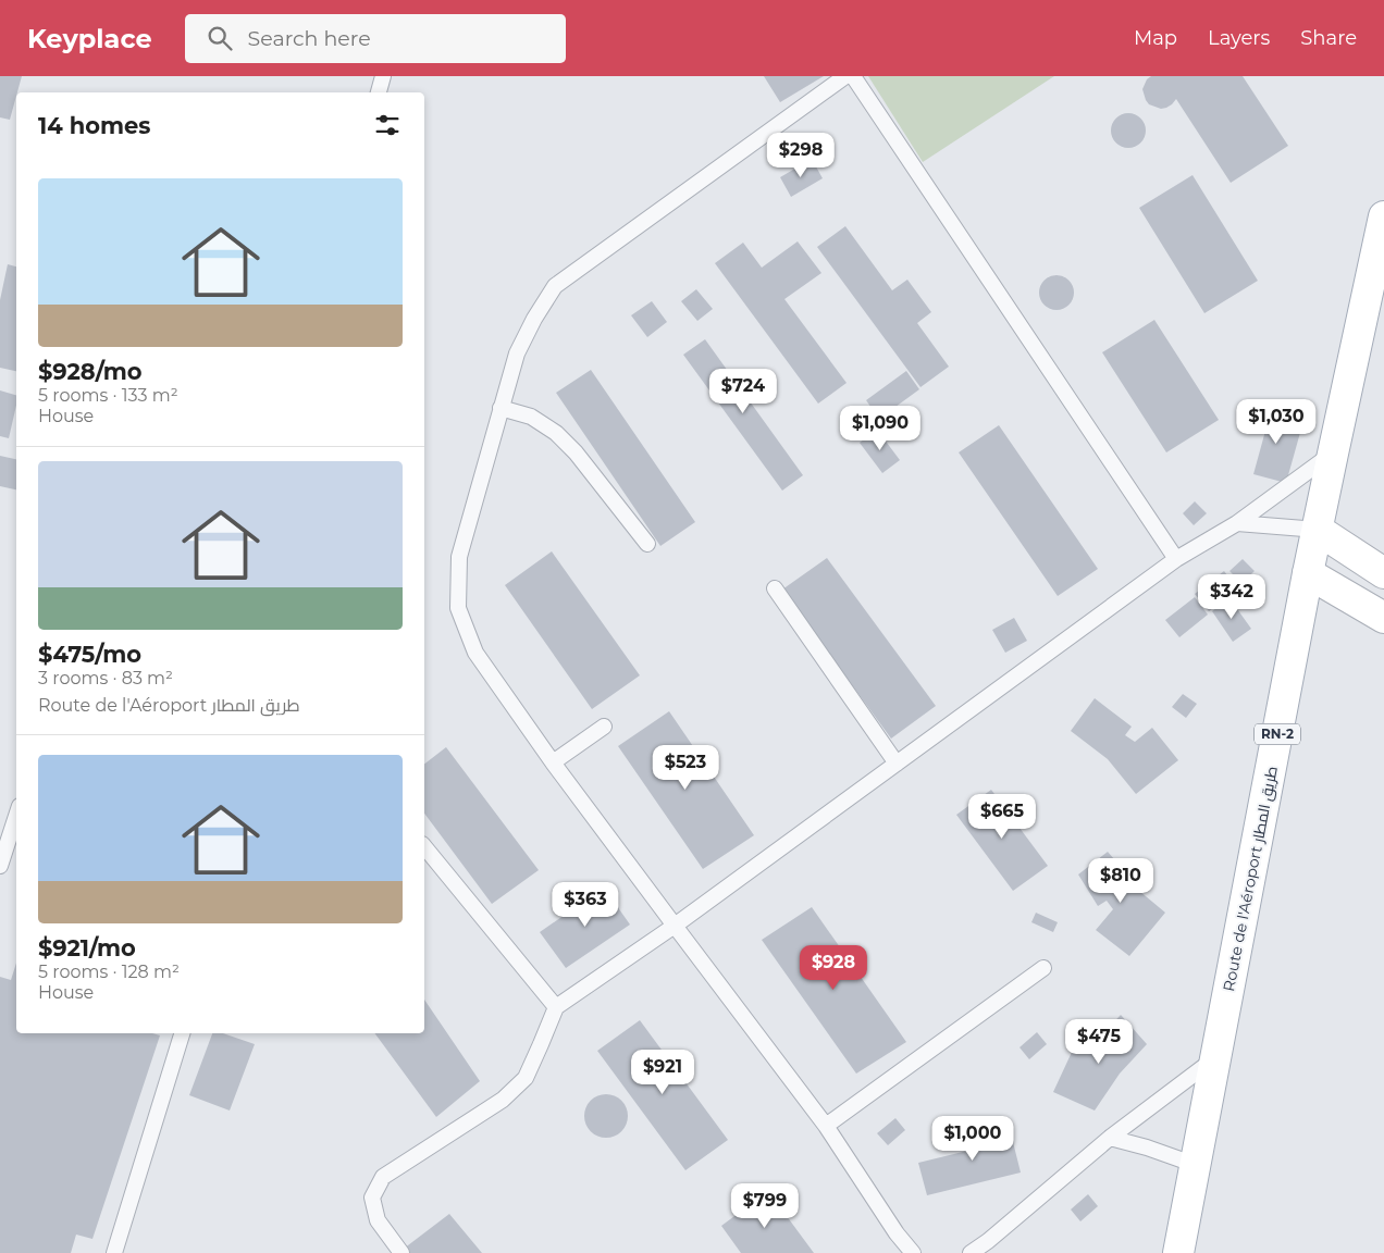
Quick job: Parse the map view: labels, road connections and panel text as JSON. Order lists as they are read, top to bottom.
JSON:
{
  "streets": {
    "main road": ["RN-2", "Route de l'Aéroport طريق المطار"]
  },
  "page": {
    "header": "Keyplace",
    "search": "Search here",
    "nav": ["Map", "Layers", "Share"],
    "heading": "14 homes",
    "price": [
      "$298",
      "$724",
      "$1,030",
      "$1,090",
      "$342",
      "$523",
      "$665",
      "$810",
      "$363",
      "$928",
      "$475",
      "$921",
      "$1,000",
      "$799"
    ],
    "list": [
      {
        "name": "$928/mo",
        "note": "5 rooms · 133 m² · House"
      },
      {
        "name": "$475/mo",
        "note": "3 rooms · 83 m² · Route de l'Aéroport طريق المطار"
      },
      {
        "name": "$921/mo",
        "note": "5 rooms · 128 m² · House"
      }
    ]
  }
}
